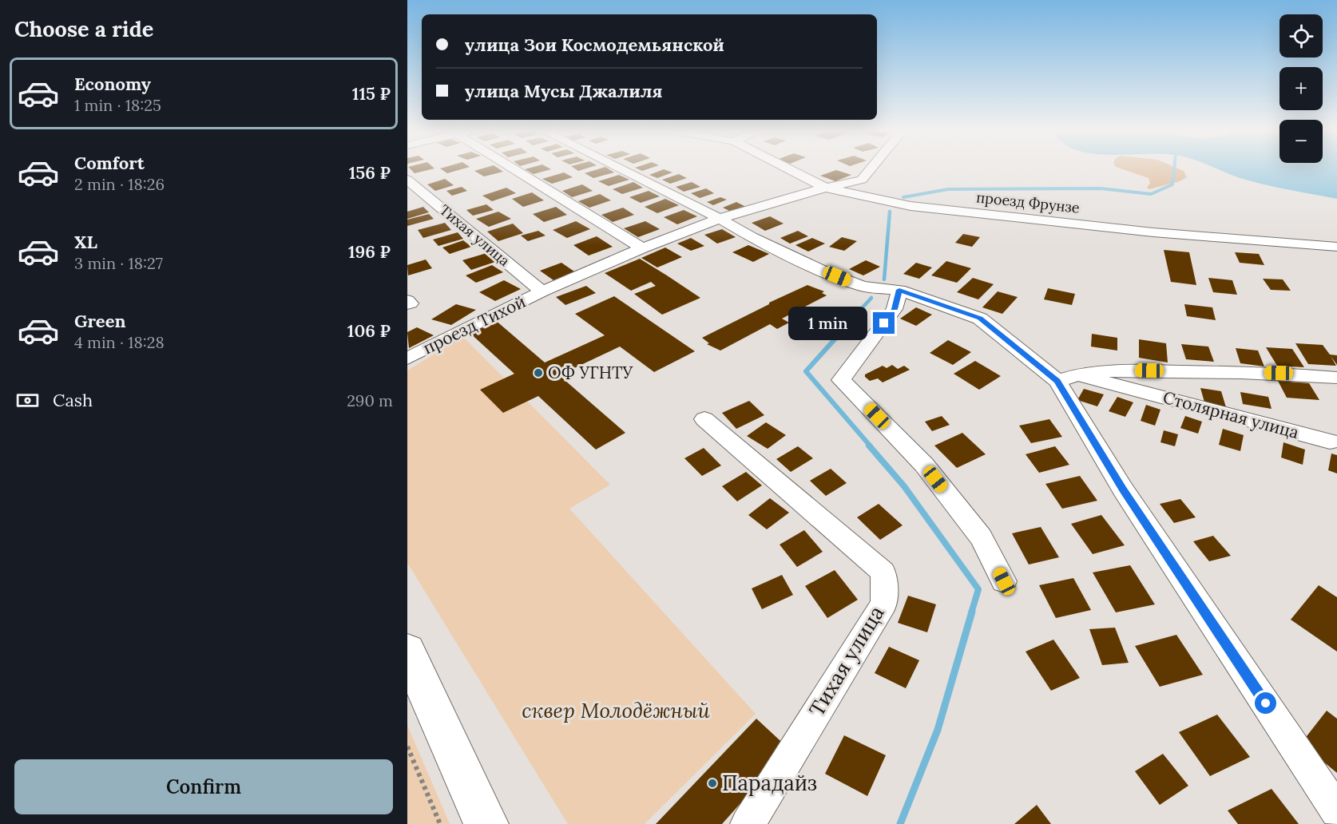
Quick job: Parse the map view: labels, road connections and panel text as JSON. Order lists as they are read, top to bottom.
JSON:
{
  "streets": {
    "street": [
      "проезд Фрунзе",
      "Тихая улица",
      "проезд Тихой",
      "Столярная улица"
    ]
  },
  "crossings": [
    ["проезд Фрунзе", "проезд Тихой"],
    ["Тихая улица", "проезд Тихой"]
  ],
  "parks": ["сквер Молодёжный"],
  "places": ["ОФ УГНТУ", "Парадайз"],
  "page": {
    "heading": "Choose a ride",
    "map_buttons": ["+", "−"],
    "banner": ["улица Зои Космодемьянской", "улица Мусы Джалиля"],
    "list": [
      {
        "name": "Economy",
        "note": "1 min · 18:25",
        "value": "115 ₽"
      },
      {
        "name": "Comfort",
        "note": "2 min · 18:26",
        "value": "156 ₽"
      },
      {
        "name": "XL",
        "note": "3 min · 18:27",
        "value": "196 ₽"
      },
      {
        "name": "Green",
        "note": "4 min · 18:28",
        "value": "106 ₽"
      }
    ],
    "bubble": "1 min",
    "pay": ["Cash", "290 m"],
    "buttons": "Confirm"
  }
}
